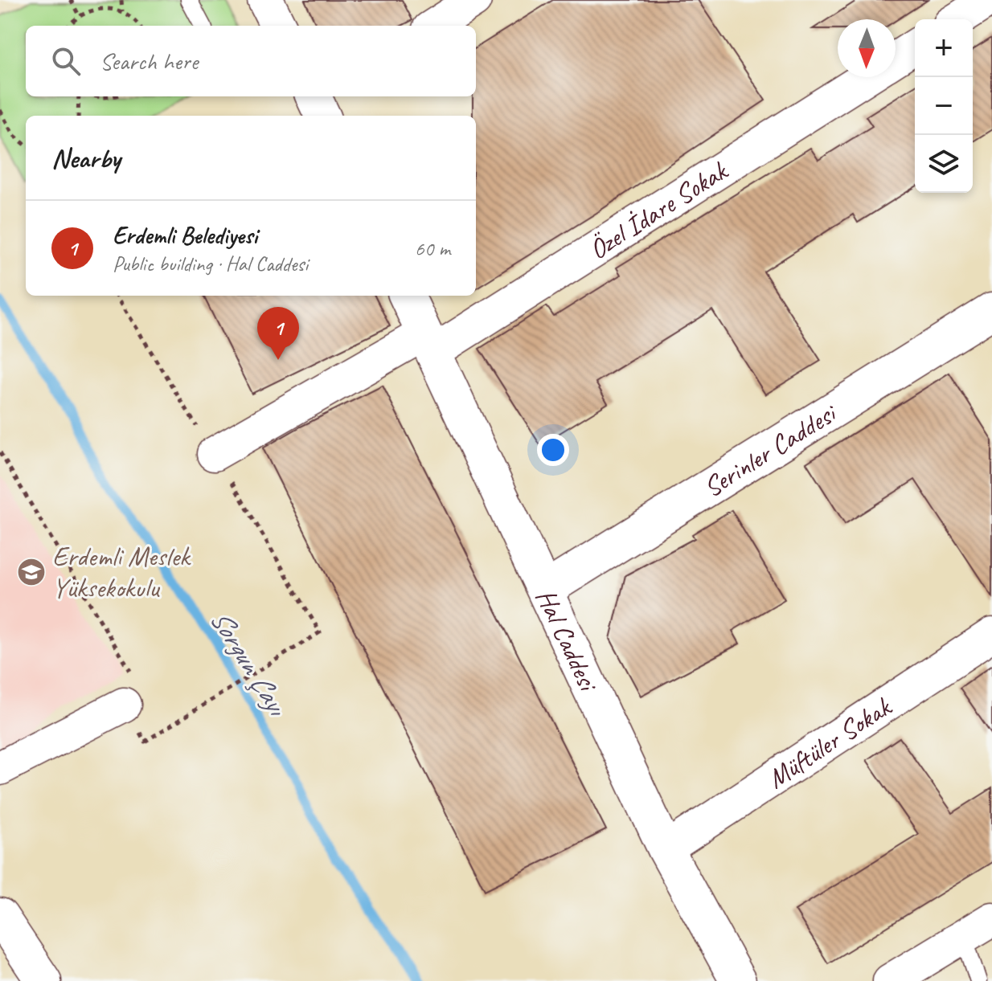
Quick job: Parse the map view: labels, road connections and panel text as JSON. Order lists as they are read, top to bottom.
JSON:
{
  "streets": {
    "street": [
      "Özel İdare Sokak",
      "Serinler Caddesi",
      "Hal Caddesi",
      "Müftüler Sokak"
    ]
  },
  "crossings": [
    ["Özel İdare Sokak", "Hal Caddesi"],
    ["Serinler Caddesi", "Hal Caddesi"],
    ["Hal Caddesi", "Müftüler Sokak"]
  ],
  "water": ["Sorgun Çayı"],
  "places": {
    "school or university": ["Erdemli Meslek Yüksekokulu"]
  },
  "north": "bottom",
  "page": {
    "map_buttons": ["+", "−"],
    "search": "Search here",
    "heading": "Nearby",
    "list": [
      {
        "mark": "1",
        "name": "Erdemli Belediyesi",
        "note": "Public building · Hal Caddesi",
        "value": "60 m"
      }
    ],
    "pins": "1"
  }
}
